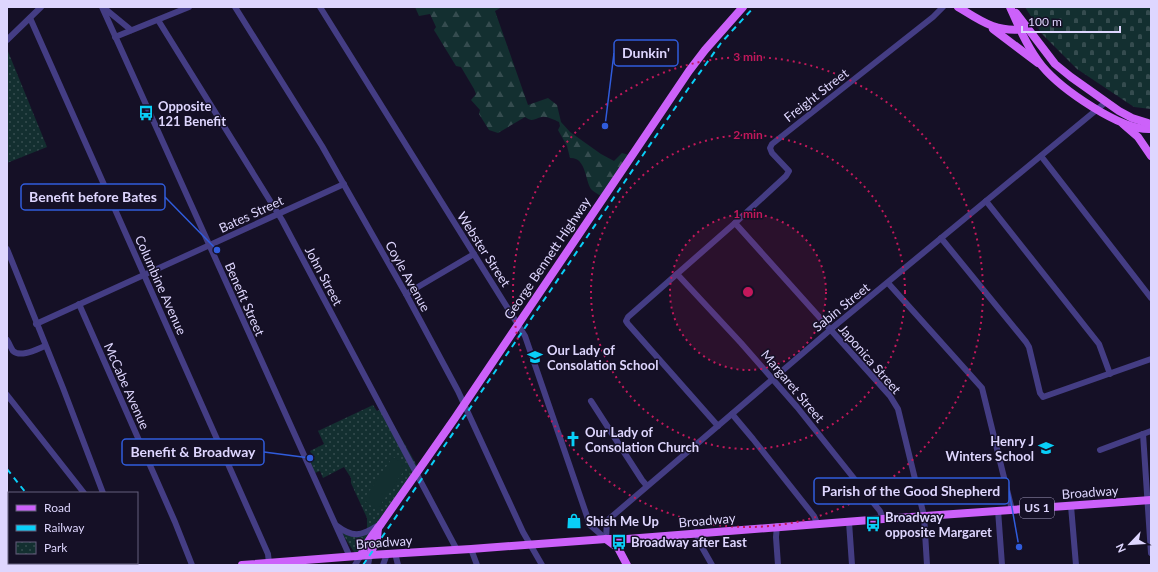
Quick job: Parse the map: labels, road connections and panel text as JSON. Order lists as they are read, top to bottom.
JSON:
{
  "streets": {
    "main road": ["George Bennett Highway", "Broadway", "US 1"],
    "street": [
      "Freight Street",
      "Bates Street",
      "Webster Street",
      "John Street",
      "Coyle Avenue",
      "Columbine Avenue",
      "Benefit Street",
      "Sabin Street",
      "Japonica Street",
      "McCabe Avenue",
      "Margaret Street"
    ]
  },
  "crossings": [
    ["Freight Street", "Sabin Street"],
    ["Freight Street", "Japonica Street"],
    ["Freight Street", "Margaret Street"],
    ["Bates Street", "John Street"],
    ["Bates Street", "Coyle Avenue"],
    ["Bates Street", "Columbine Avenue"],
    ["Bates Street", "Benefit Street"],
    ["Bates Street", "McCabe Avenue"],
    ["Webster Street", "George Bennett Highway"],
    ["Webster Street", "Sabin Street"],
    ["Webster Street", "Broadway"],
    ["George Bennett Highway", "John Street"],
    ["George Bennett Highway", "Coyle Avenue"],
    ["George Bennett Highway", "Broadway"],
    ["John Street", "Broadway"],
    ["Coyle Avenue", "Broadway"],
    ["Columbine Avenue", "Broadway"],
    ["Benefit Street", "Broadway"],
    ["Sabin Street", "Japonica Street"],
    ["Sabin Street", "Margaret Street"],
    ["Sabin Street", "Broadway"],
    ["Japonica Street", "Broadway"],
    ["Margaret Street", "Broadway"]
  ],
  "places": {
    "bus stop": ["Opposite 121 Benefit", "Broadway opposite Margaret", "Broadway after East"],
    "other": [
      "Dunkin'",
      "Benefit before Bates",
      "Benefit & Broadway",
      "Parish of the Good Shepherd"
    ],
    "school or university": ["Our Lady of Consolation School", "Henry J Winters School"],
    "church": ["Our Lady of Consolation Church"],
    "shop": ["Shish Me Up"]
  },
  "legend": ["Road", "Railway", "Park"],
  "scale_bar": "100 m",
  "north": "bottom left",
  "rings": ["3 min", "2 min", "1 min"]
}
